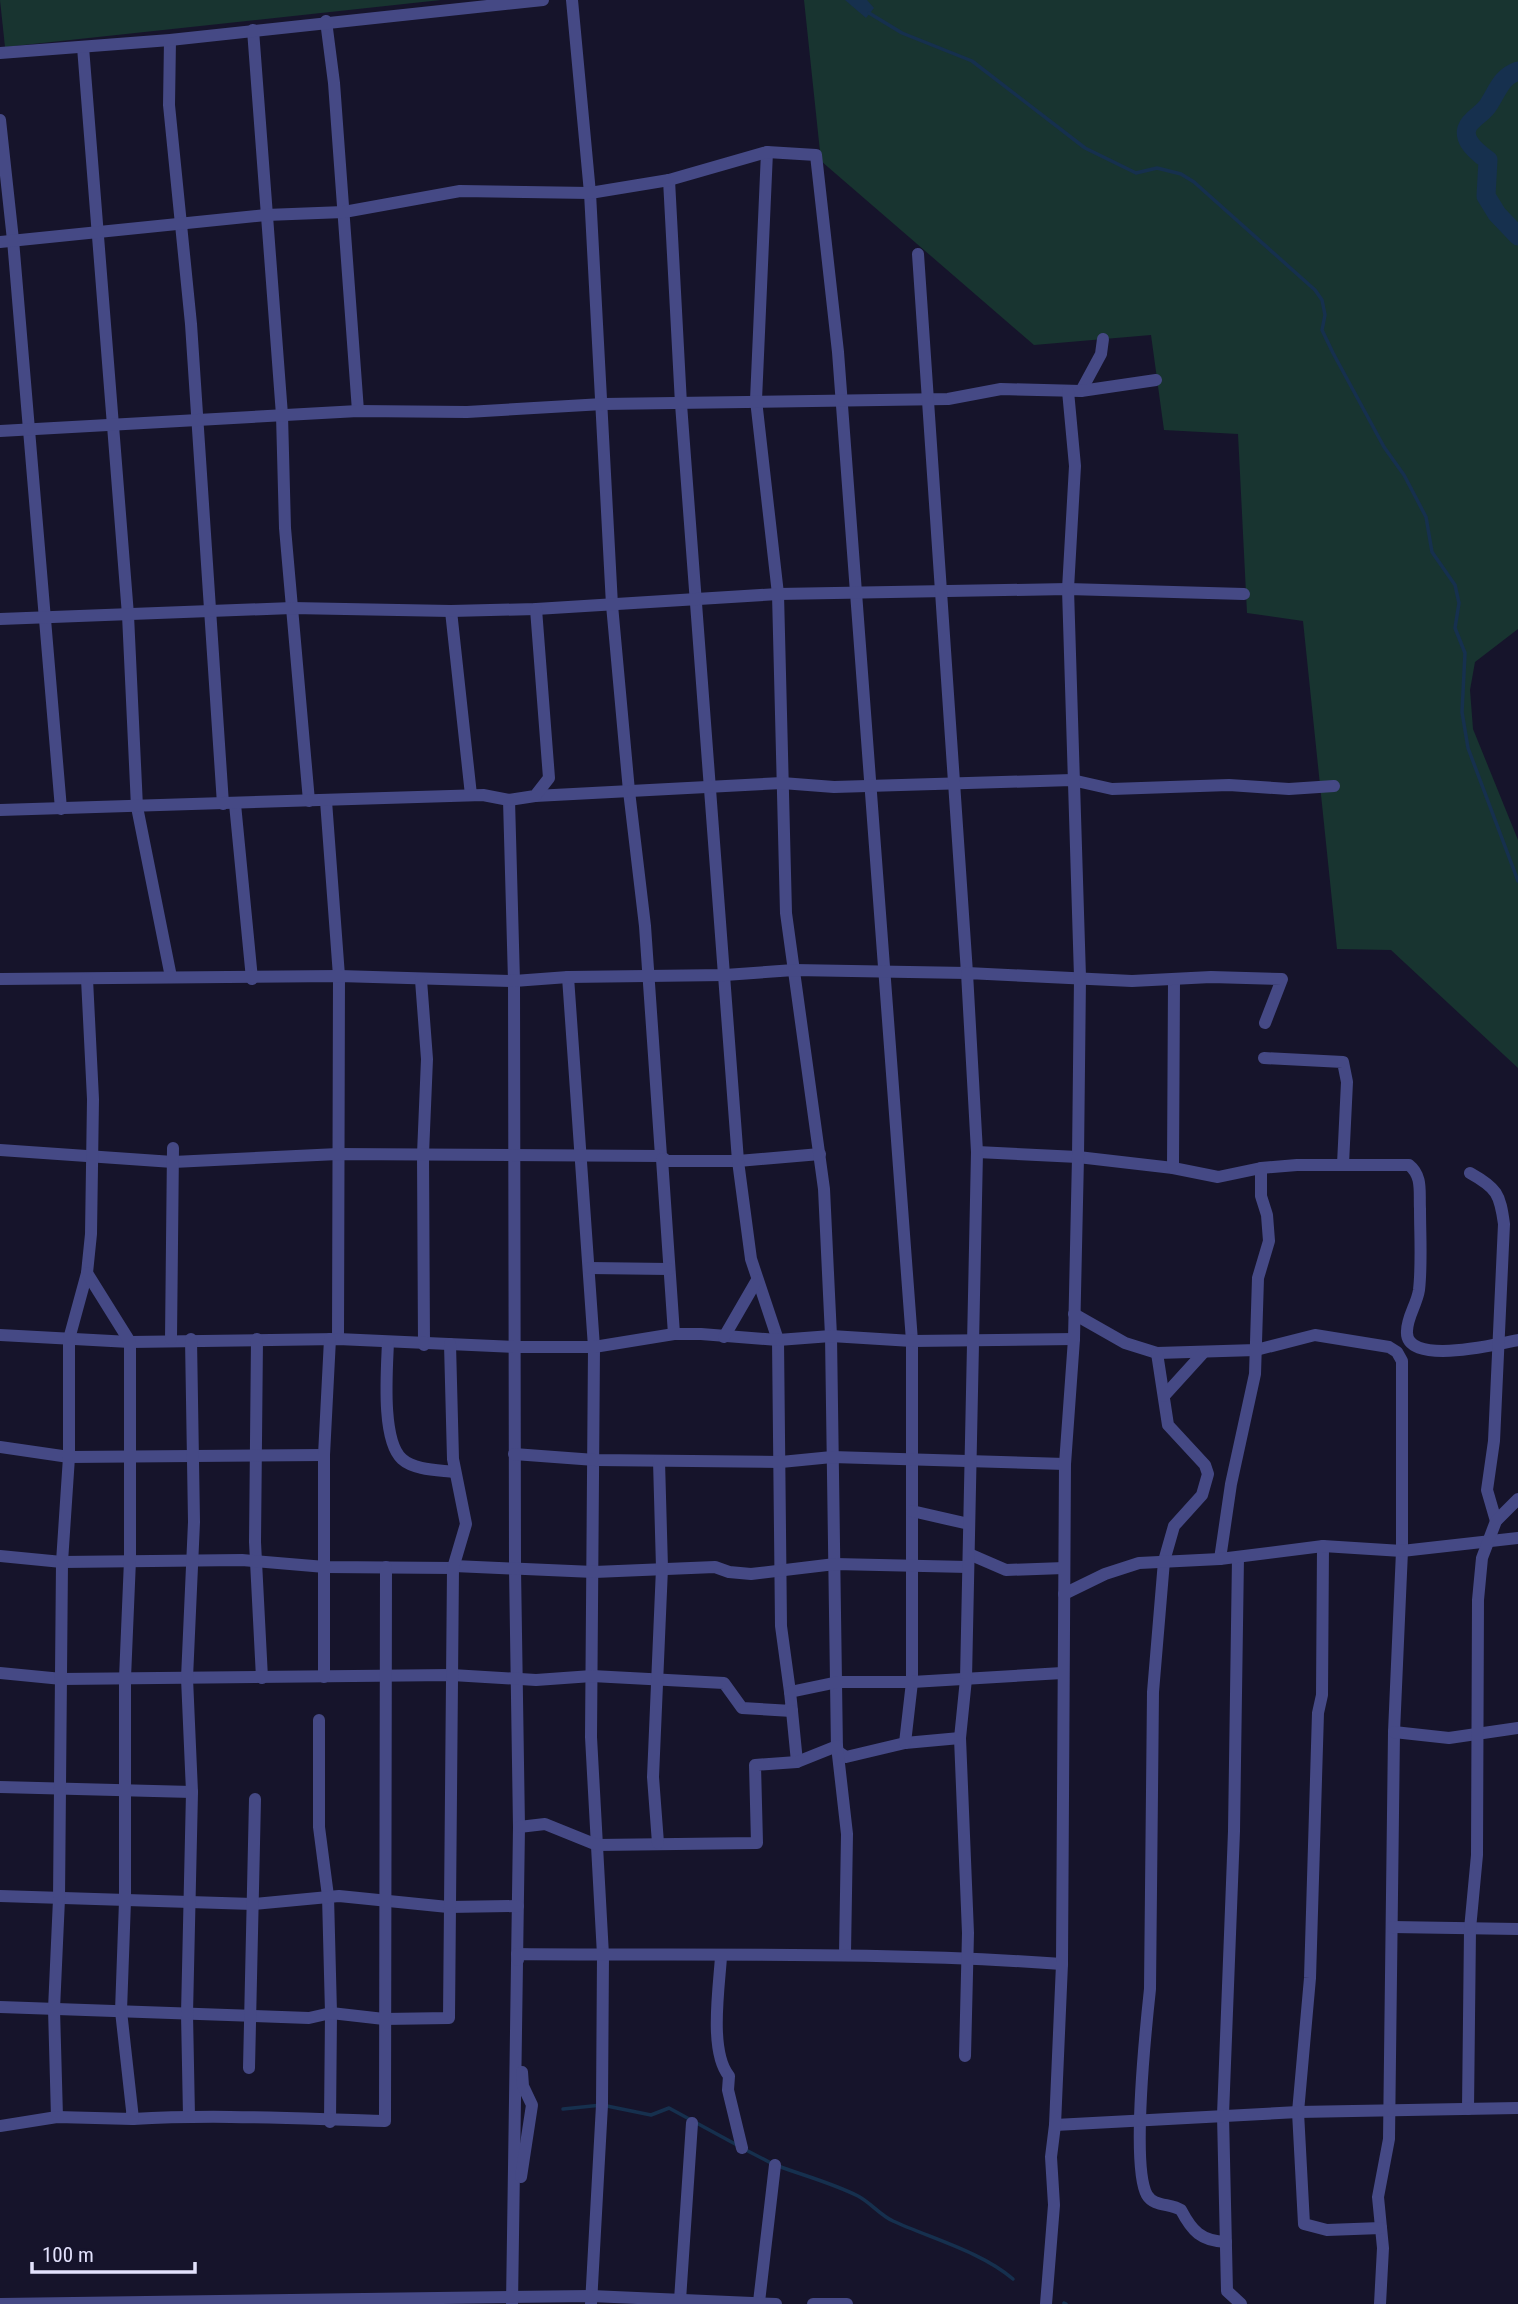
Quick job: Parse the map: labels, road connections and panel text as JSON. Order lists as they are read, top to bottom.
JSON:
{
  "scale_bar": "100 m"
}
